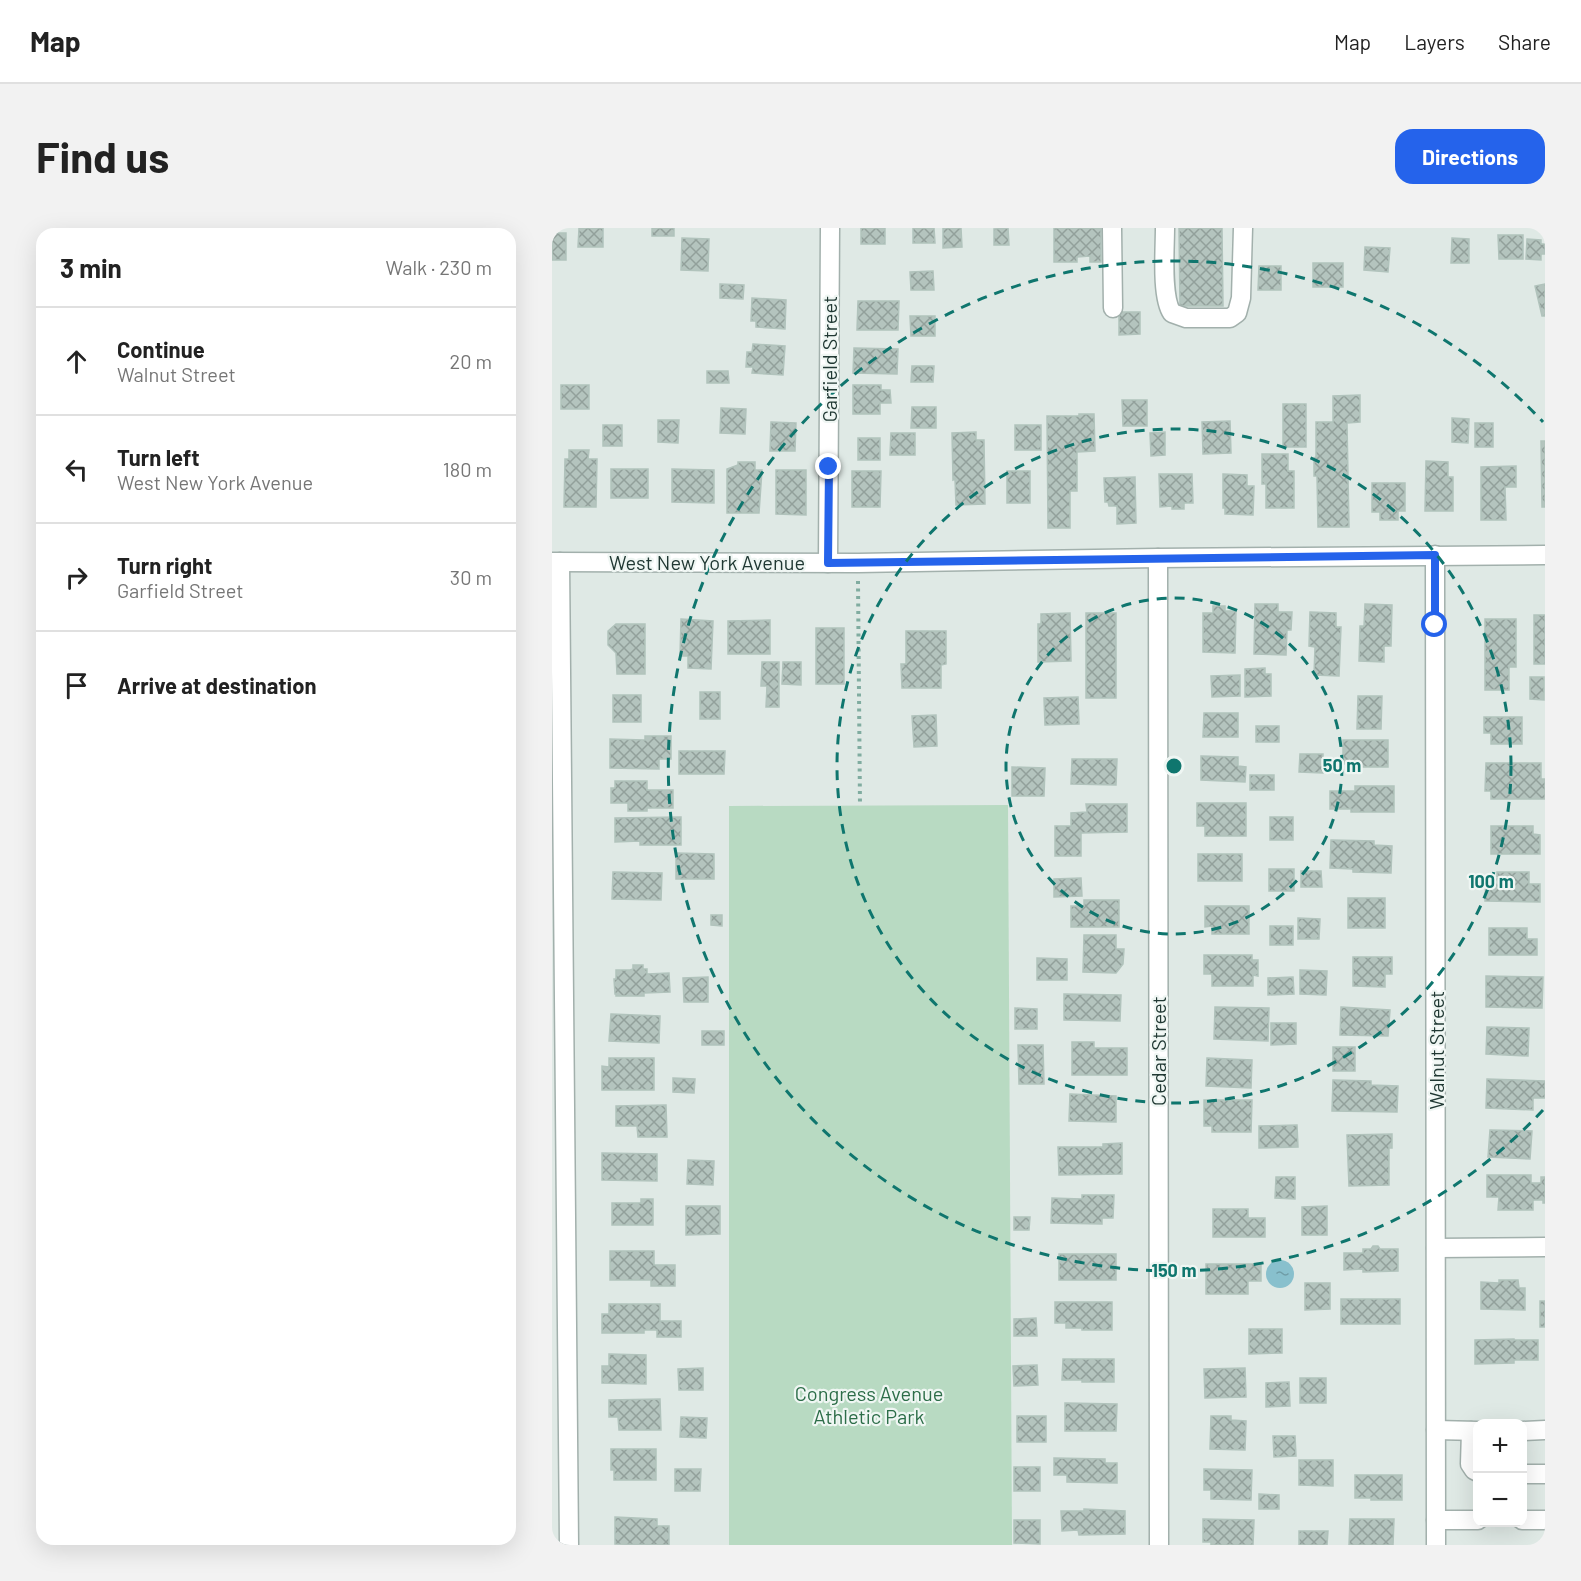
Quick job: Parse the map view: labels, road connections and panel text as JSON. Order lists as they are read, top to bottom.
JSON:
{
  "streets": {
    "street": [
      "Garfield Street",
      "West New York Avenue",
      "Walnut Street",
      "Cedar Street"
    ]
  },
  "crossings": [
    ["Garfield Street", "West New York Avenue"],
    ["West New York Avenue", "Walnut Street"],
    ["West New York Avenue", "Cedar Street"]
  ],
  "parks": ["Congress Avenue Athletic Park"],
  "page": {
    "header": "Map",
    "nav": ["Map", "Layers", "Share"],
    "buttons": "Directions",
    "title": "Find us",
    "heading": ["3 min", "Walk · 230 m"],
    "list": [
      ["Continue", "Walnut Street", "20 m"],
      ["Turn left", "West New York Avenue", "180 m"],
      ["Turn right", "Garfield Street", "30 m"],
      "Arrive at destination"
    ],
    "map_buttons": ["+", "−"]
  },
  "rings": ["50 m", "100 m", "150 m"]
}
